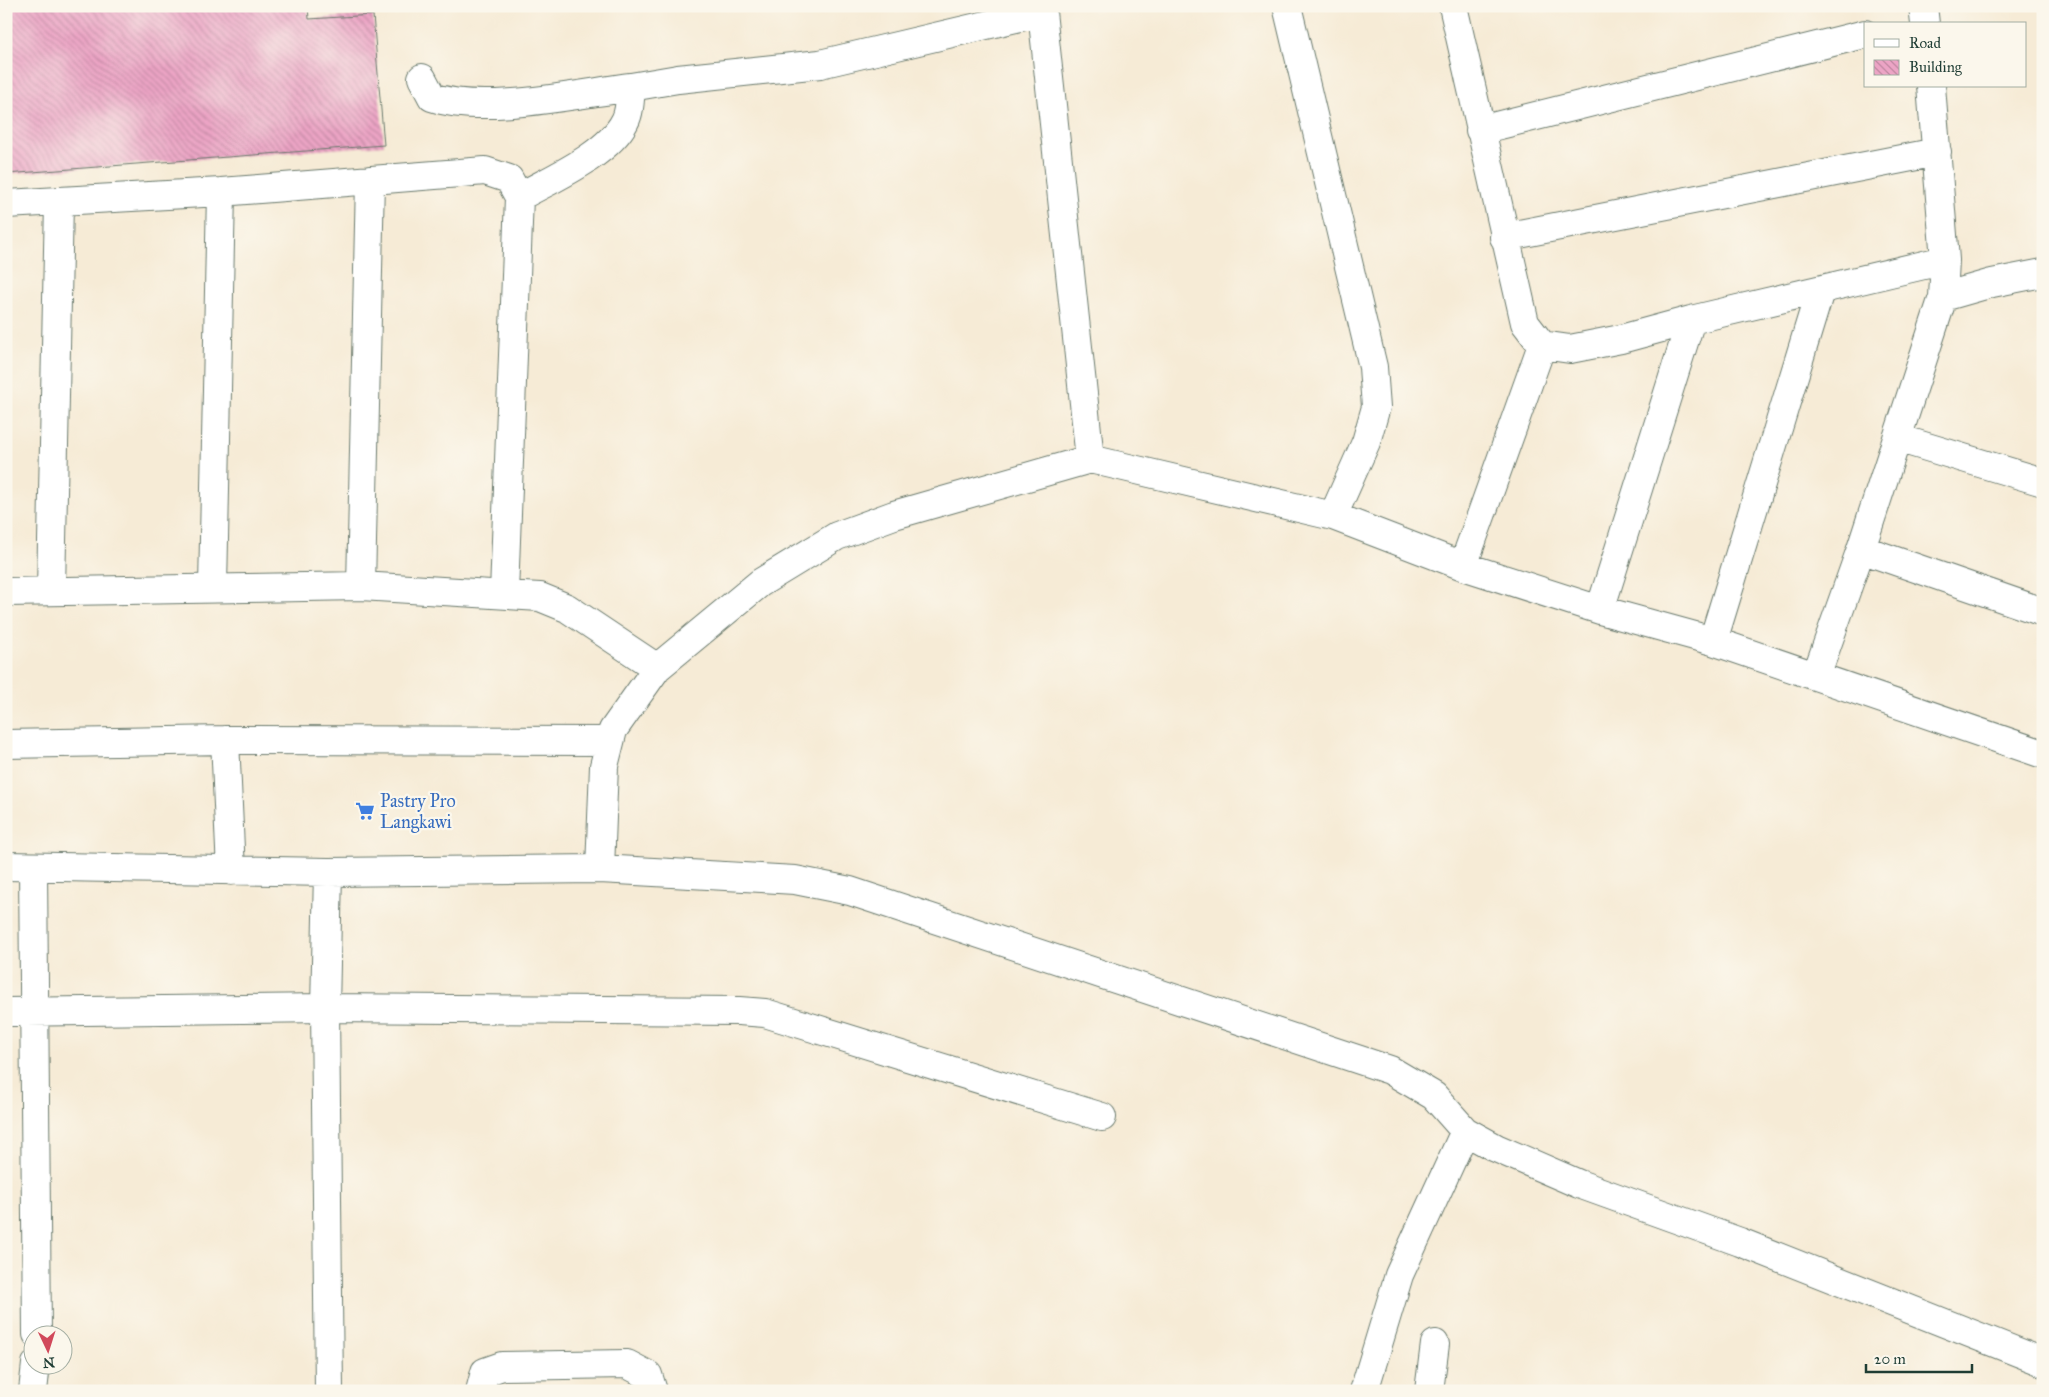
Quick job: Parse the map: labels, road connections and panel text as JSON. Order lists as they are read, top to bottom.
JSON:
{
  "places": {
    "supermarket": ["Pastry Pro Langkawi"]
  },
  "legend": ["Road", "Building"],
  "scale_bar": "20 m",
  "north": "bottom"
}
